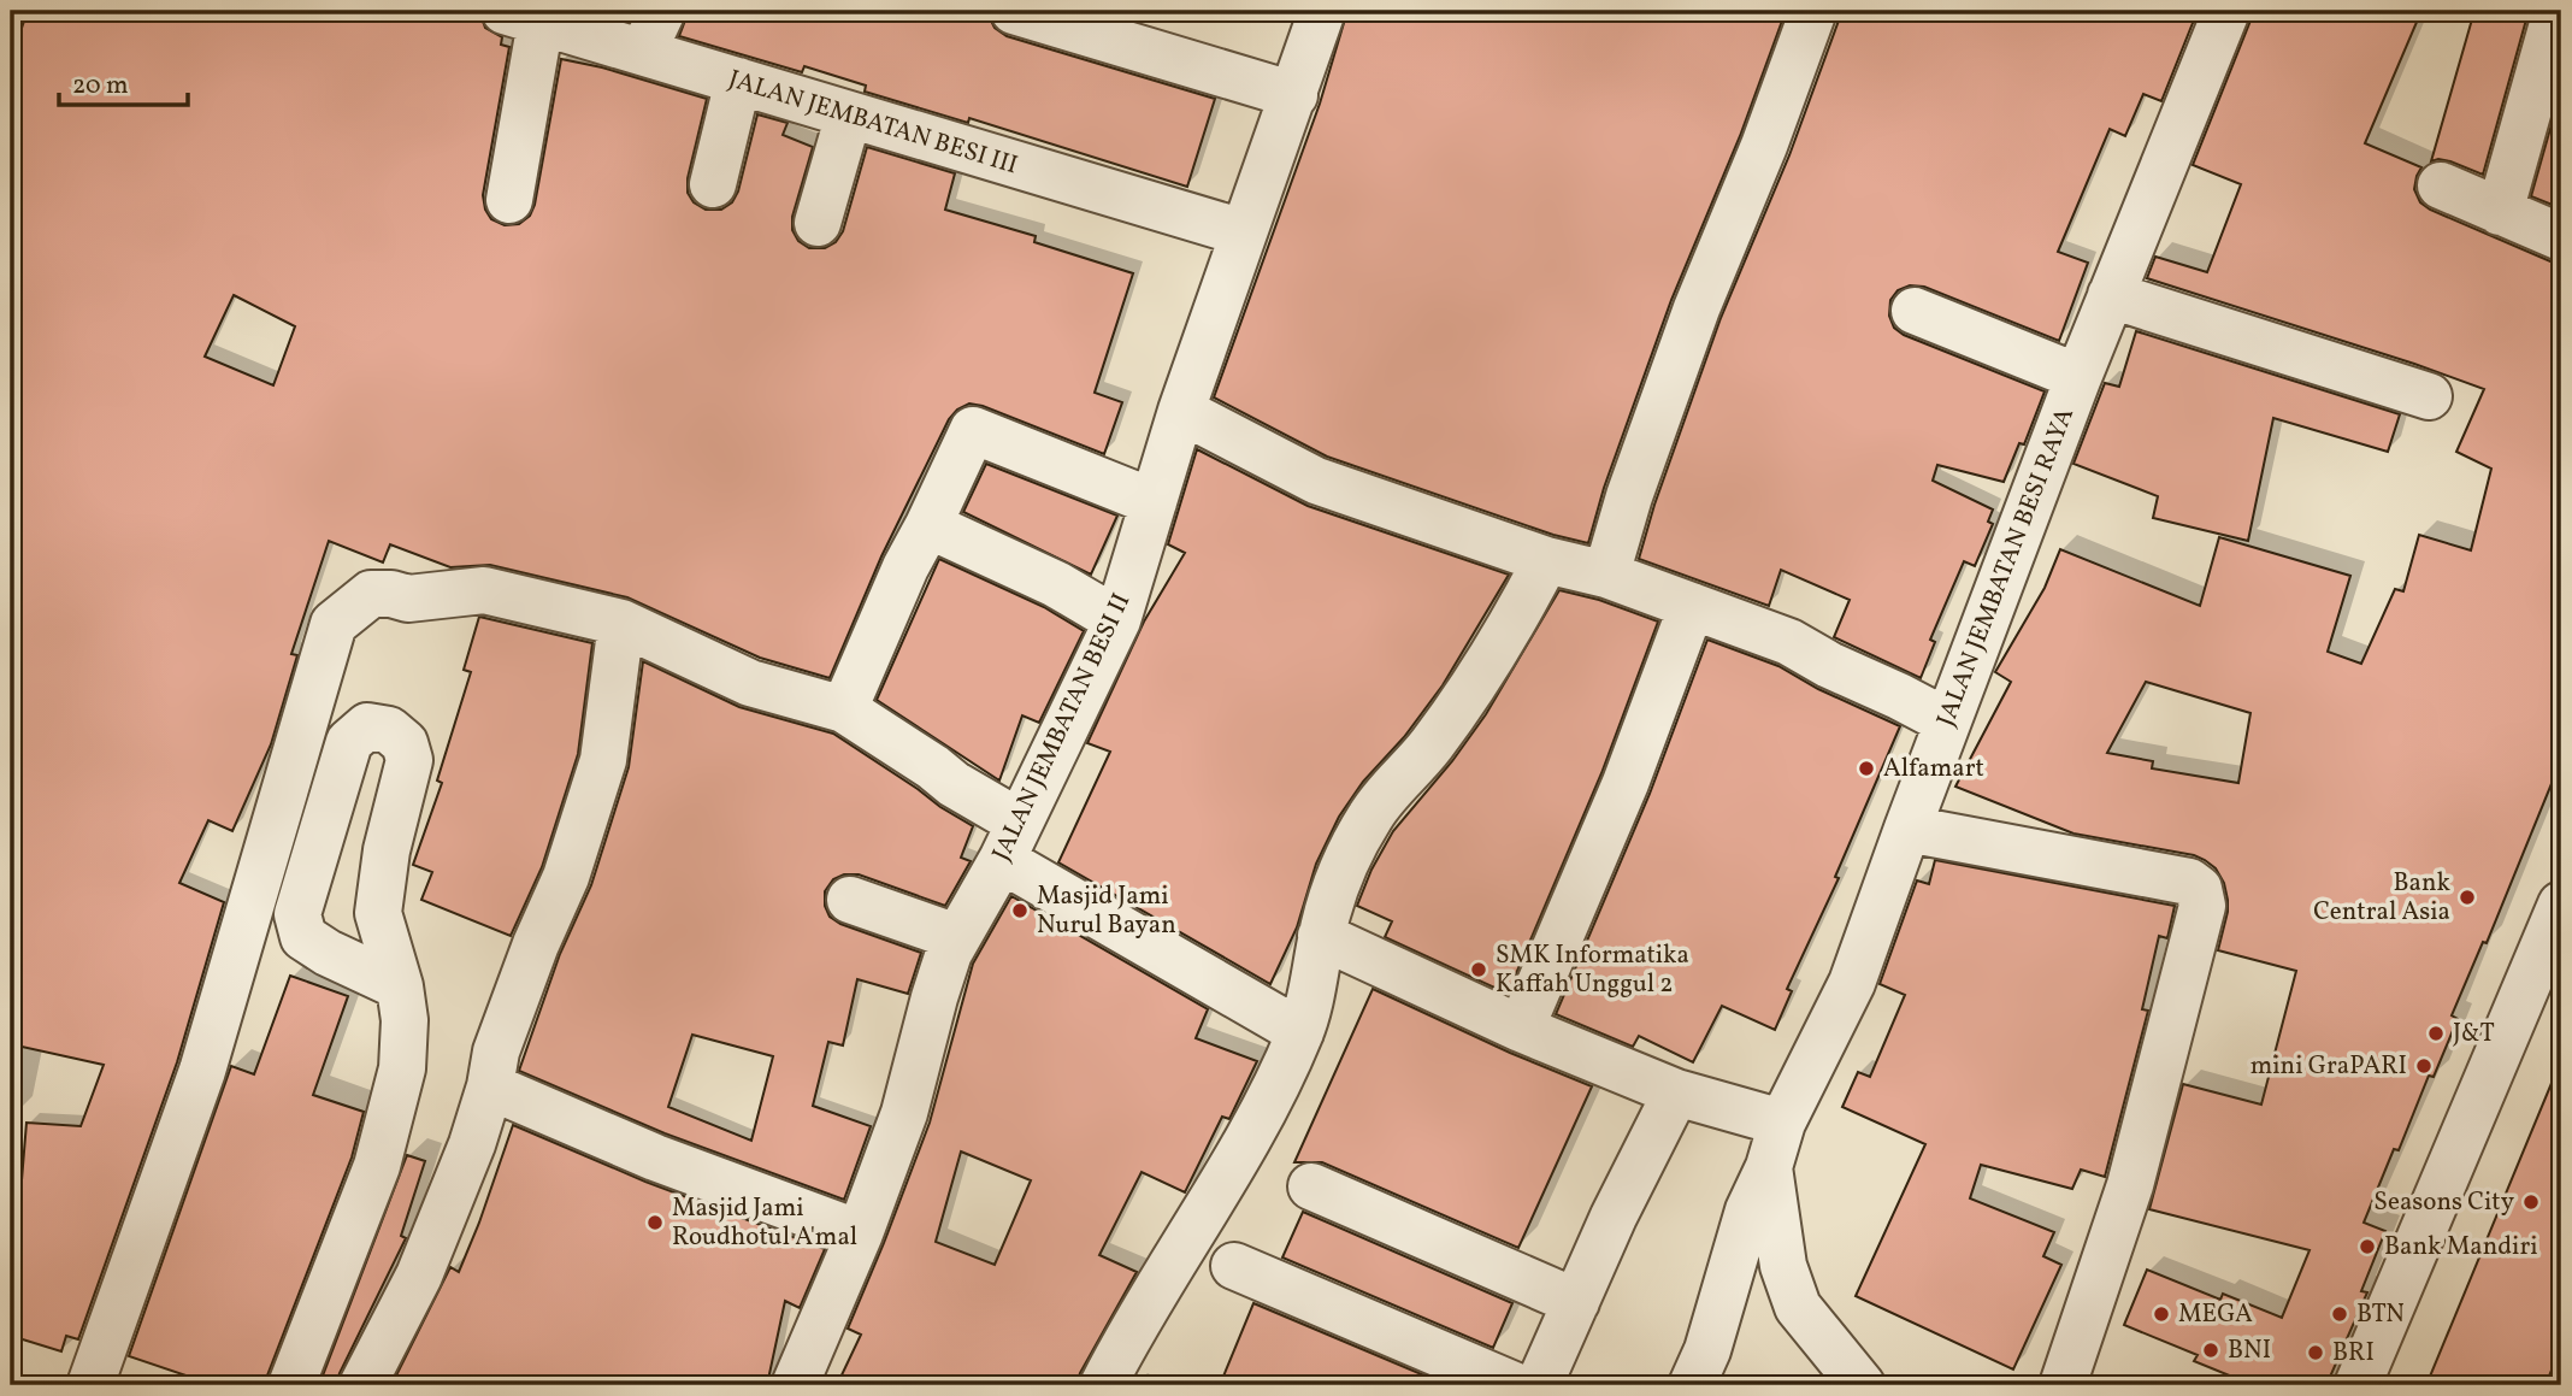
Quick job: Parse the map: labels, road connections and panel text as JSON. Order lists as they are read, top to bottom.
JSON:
{
  "streets": {
    "street": ["JALAN JEMBATAN BESI III", "JALAN JEMBATAN BESI RAYA", "JALAN JEMBATAN BESI II"]
  },
  "crossings": [
    ["JALAN JEMBATAN BESI III", "JALAN JEMBATAN BESI II"]
  ],
  "places": [
    "Alfamart",
    "Bank Central Asia",
    "Masjid Jami Nurul Bayan",
    "SMK Informatika Kaffah Unggul 2",
    "J&T",
    "mini GraPARI",
    "Seasons City",
    "Masjid Jami Roudhotul A'mal",
    "Bank Mandiri",
    "MEGA",
    "BTN",
    "BNI",
    "BRI"
  ],
  "scale_bar": "20 m"
}
